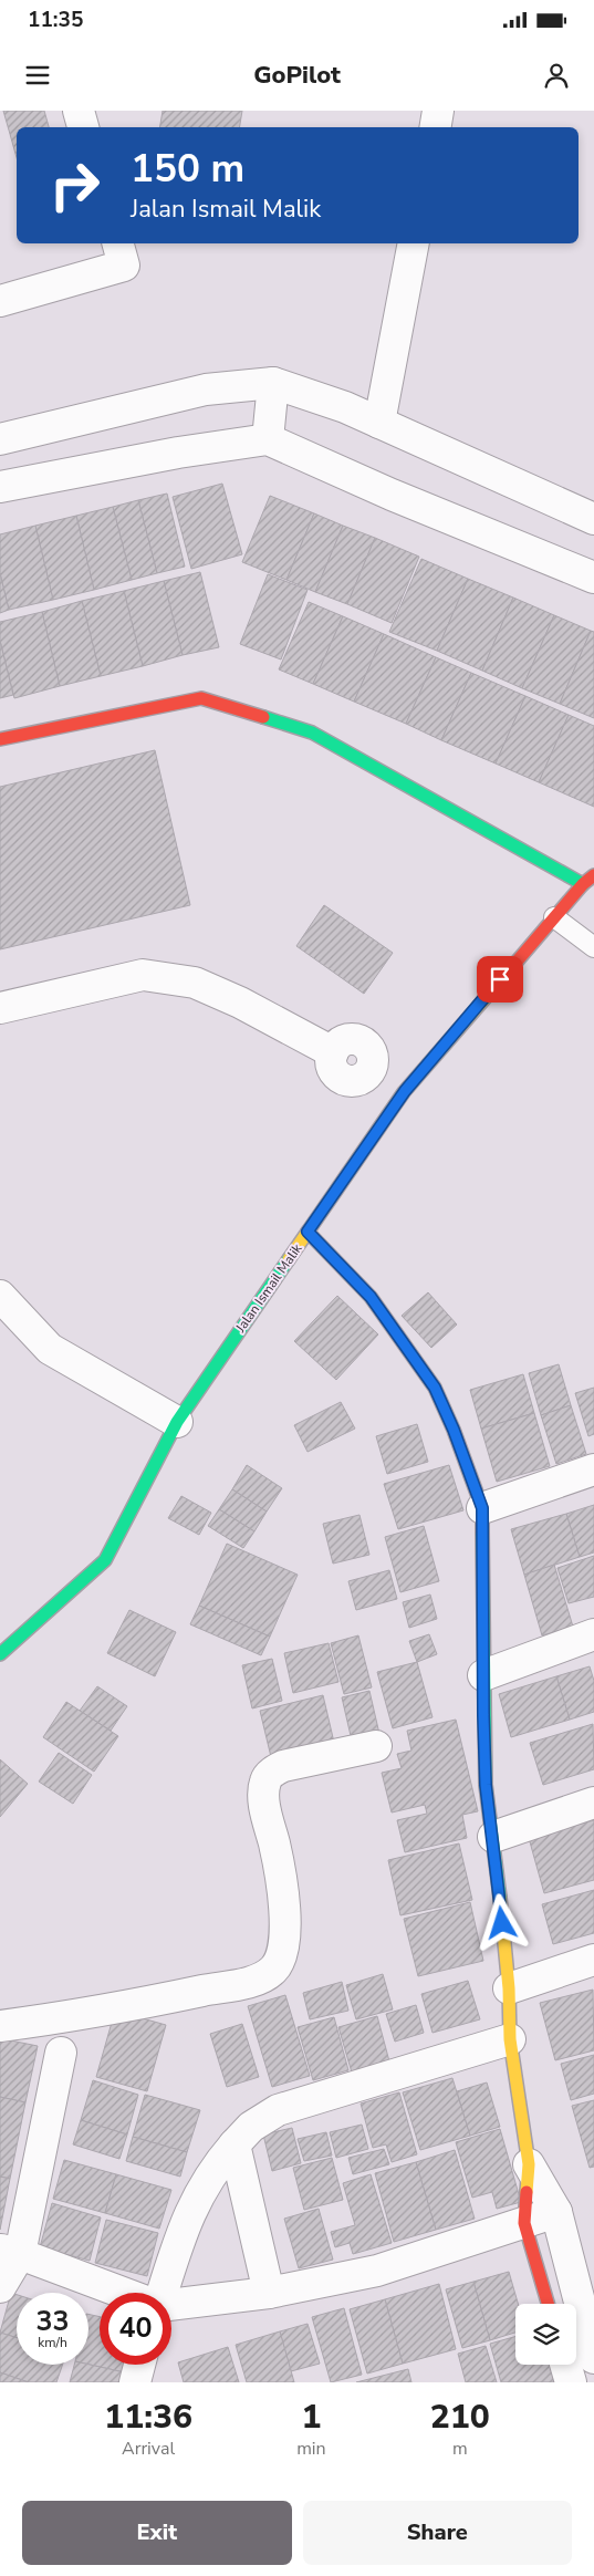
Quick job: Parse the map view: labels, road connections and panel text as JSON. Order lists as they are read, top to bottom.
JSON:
{
  "streets": {
    "street": ["Jalan Ismail Malik"]
  },
  "page": {
    "status": "11:35",
    "header": "GoPilot",
    "turn": ["150 m", "Jalan Ismail Malik"],
    "speed": "33 km/h",
    "limit": "40",
    "eta": [
      "11:36",
      "Arrival",
      "1",
      "min",
      "210",
      "m"
    ],
    "buttons": ["Exit", "Share"]
  }
}
